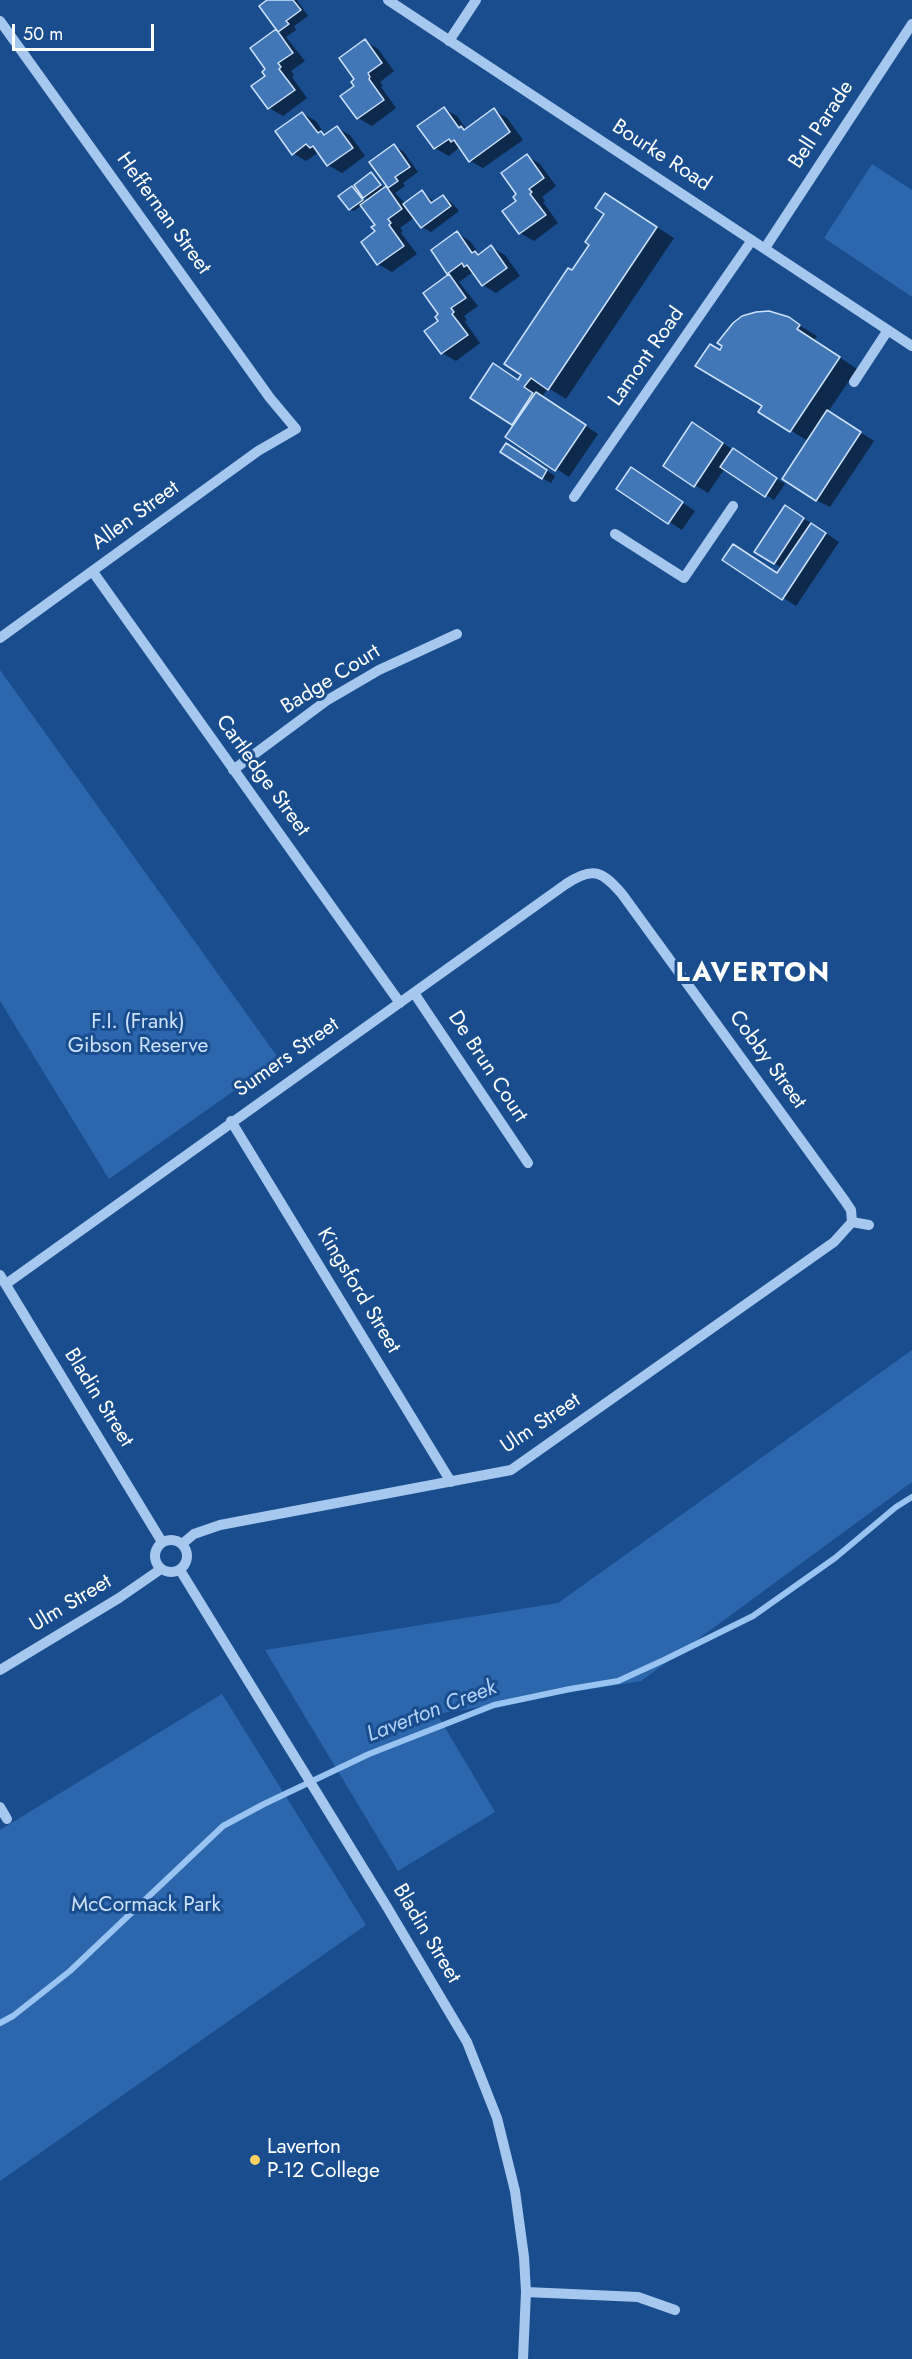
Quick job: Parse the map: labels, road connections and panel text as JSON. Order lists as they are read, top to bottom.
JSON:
{
  "streets": {
    "street": [
      "Bell Parade",
      "Bourke Road",
      "Heffernan Street",
      "Lamont Road",
      "Allen Street",
      "Badge Court",
      "Cartledge Street",
      "Sumers Street",
      "Cobby Street",
      "De Brun Court",
      "Kingsford Street",
      "Bladin Street",
      "Ulm Street"
    ]
  },
  "crossings": [
    ["Bell Parade", "Bourke Road"],
    ["Bourke Road", "Lamont Road"],
    ["Heffernan Street", "Allen Street"],
    ["Allen Street", "Cartledge Street"],
    ["Badge Court", "Cartledge Street"],
    ["Cartledge Street", "Sumers Street"],
    ["Sumers Street", "Cobby Street"],
    ["Sumers Street", "De Brun Court"],
    ["Sumers Street", "Kingsford Street"],
    ["Sumers Street", "Bladin Street"],
    ["Cobby Street", "Ulm Street"],
    ["Kingsford Street", "Ulm Street"],
    ["Bladin Street", "Ulm Street"]
  ],
  "districts": ["LAVERTON"],
  "water": ["Laverton Creek"],
  "parks": ["F.I. (Frank) Gibson Reserve", "McCormack Park"],
  "places": ["Laverton P-12 College"],
  "scale_bar": "50 m"
}
